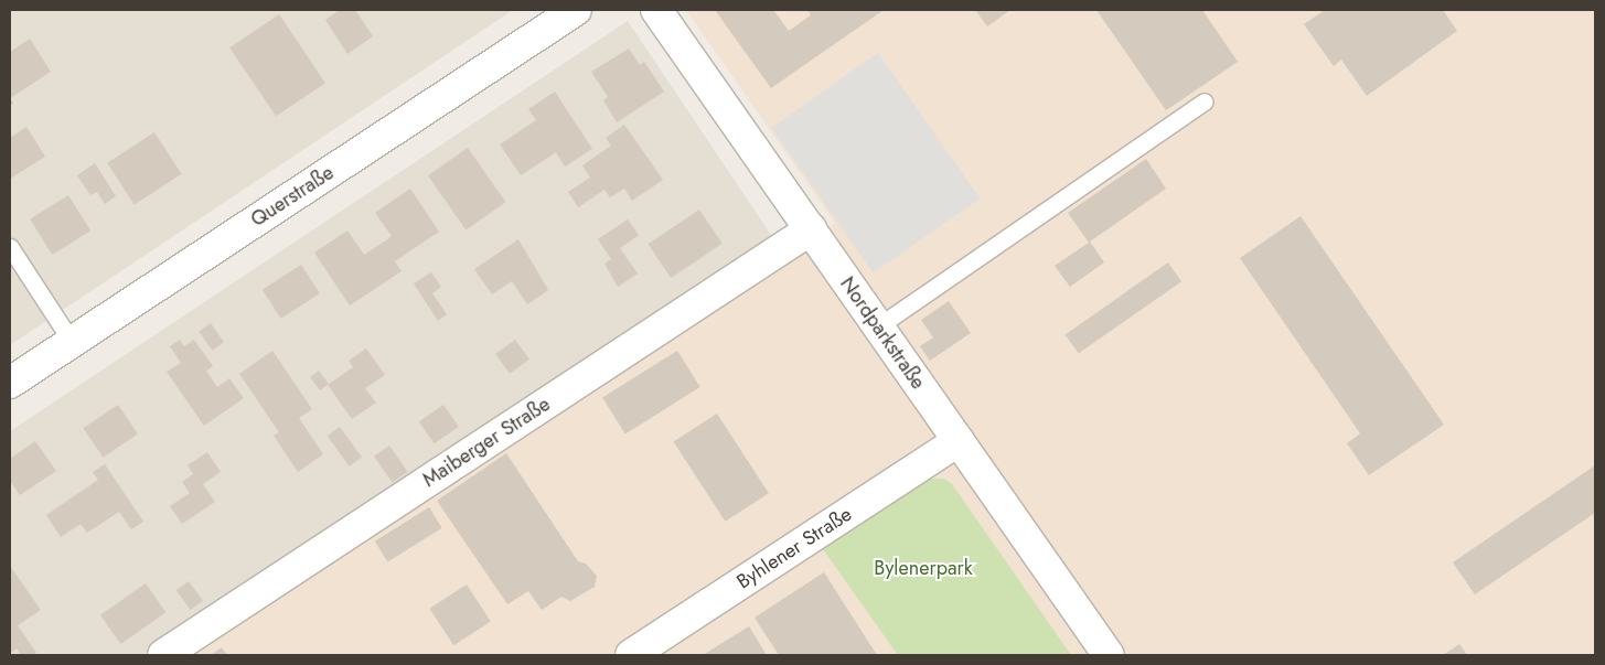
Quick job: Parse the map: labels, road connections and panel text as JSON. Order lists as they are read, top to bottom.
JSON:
{
  "streets": {
    "street": [
      "Querstraße",
      "Nordparkstraße",
      "Maiberger Straße",
      "Byhlener Straße"
    ]
  },
  "crossings": [
    ["Nordparkstraße", "Maiberger Straße"],
    ["Nordparkstraße", "Byhlener Straße"]
  ],
  "parks": ["Bylenerpark"]
}
